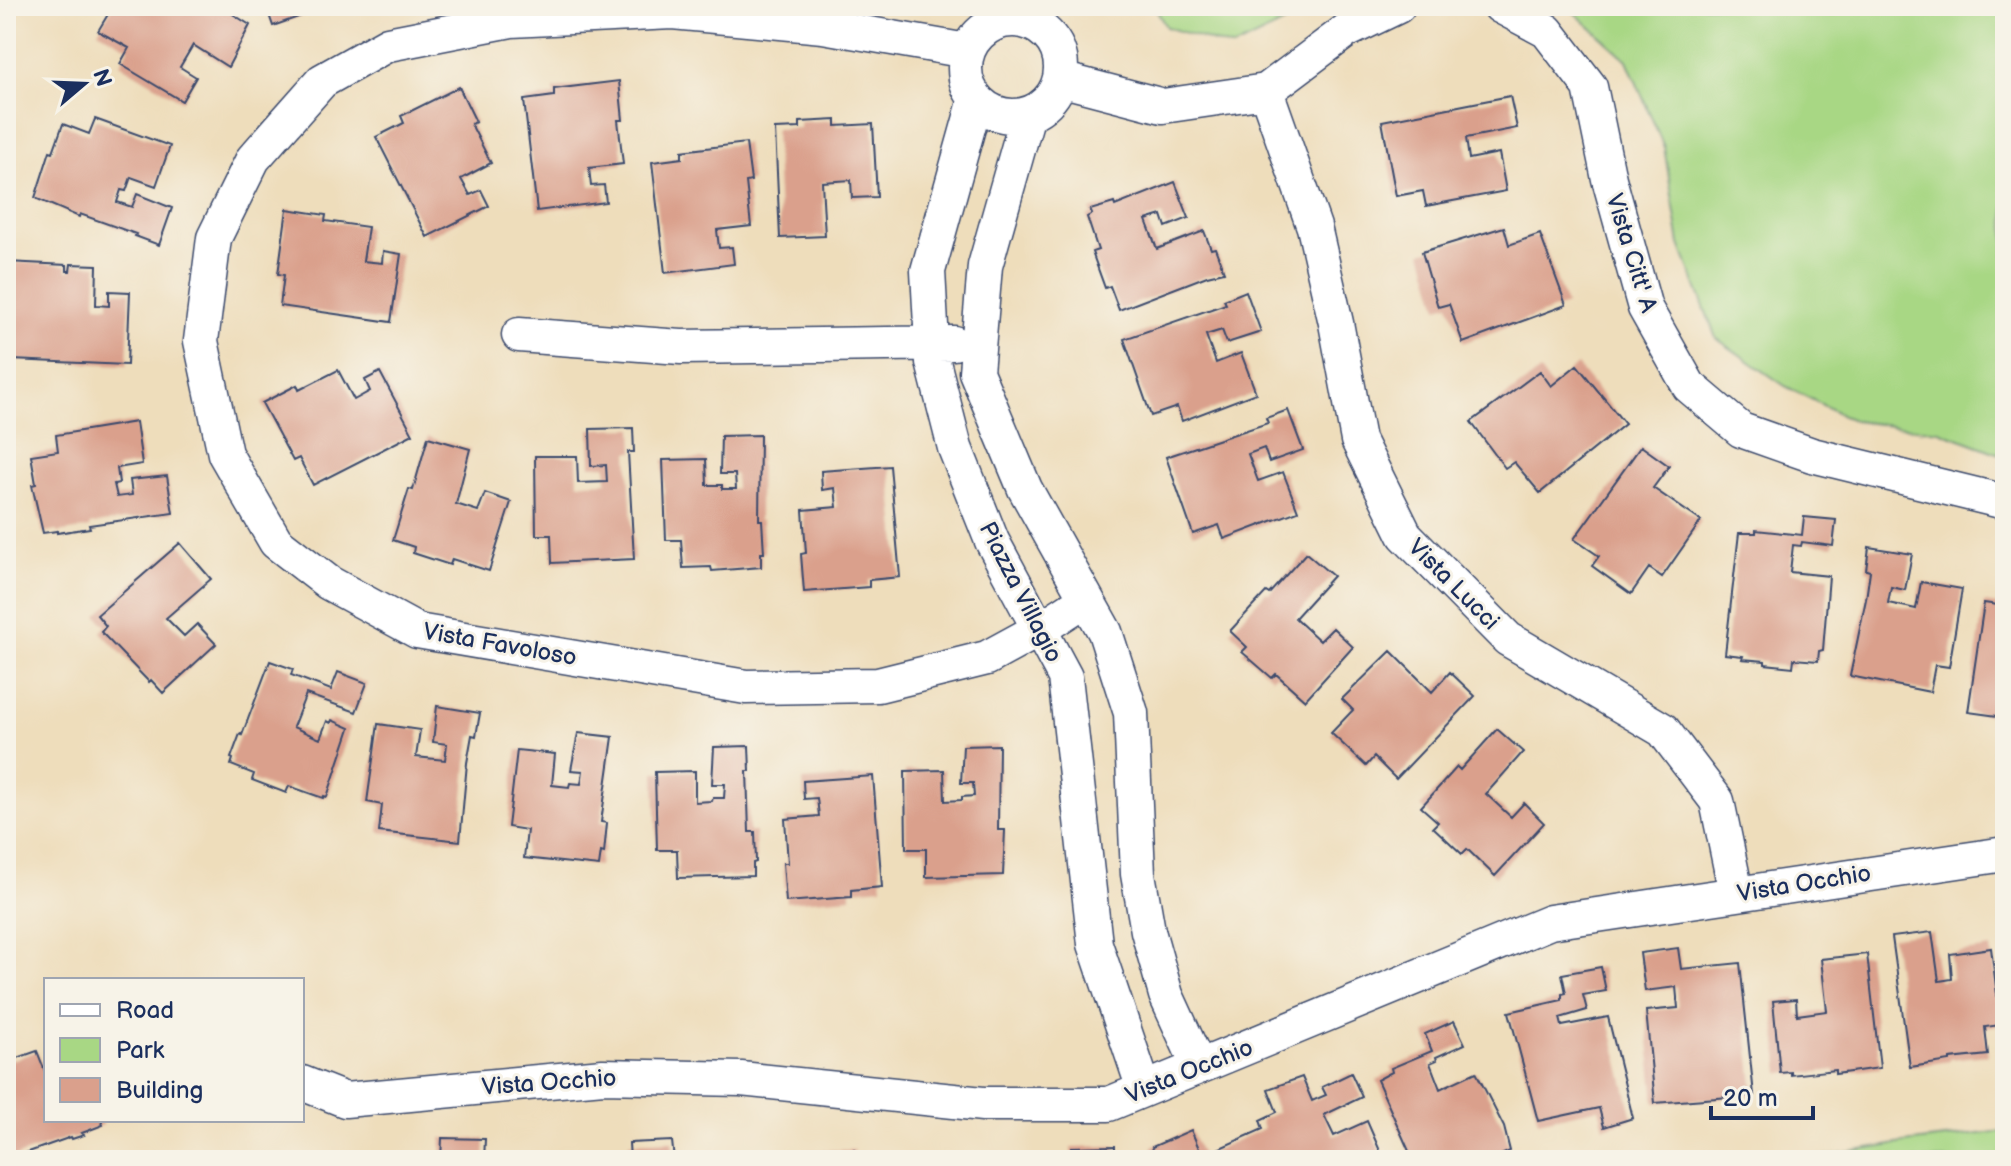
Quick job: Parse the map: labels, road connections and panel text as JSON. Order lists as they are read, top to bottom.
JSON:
{
  "streets": {
    "street": [
      "Vista Citt' A",
      "Vista Lucci",
      "Piazza Villagio",
      "Vista Favoloso",
      "Vista Occhio"
    ]
  },
  "crossings": [
    ["Vista Lucci", "Vista Occhio"],
    ["Piazza Villagio", "Vista Favoloso"],
    ["Piazza Villagio", "Vista Occhio"]
  ],
  "legend": ["Road", "Park", "Building"],
  "scale_bar": "20 m",
  "north": "right"
}
